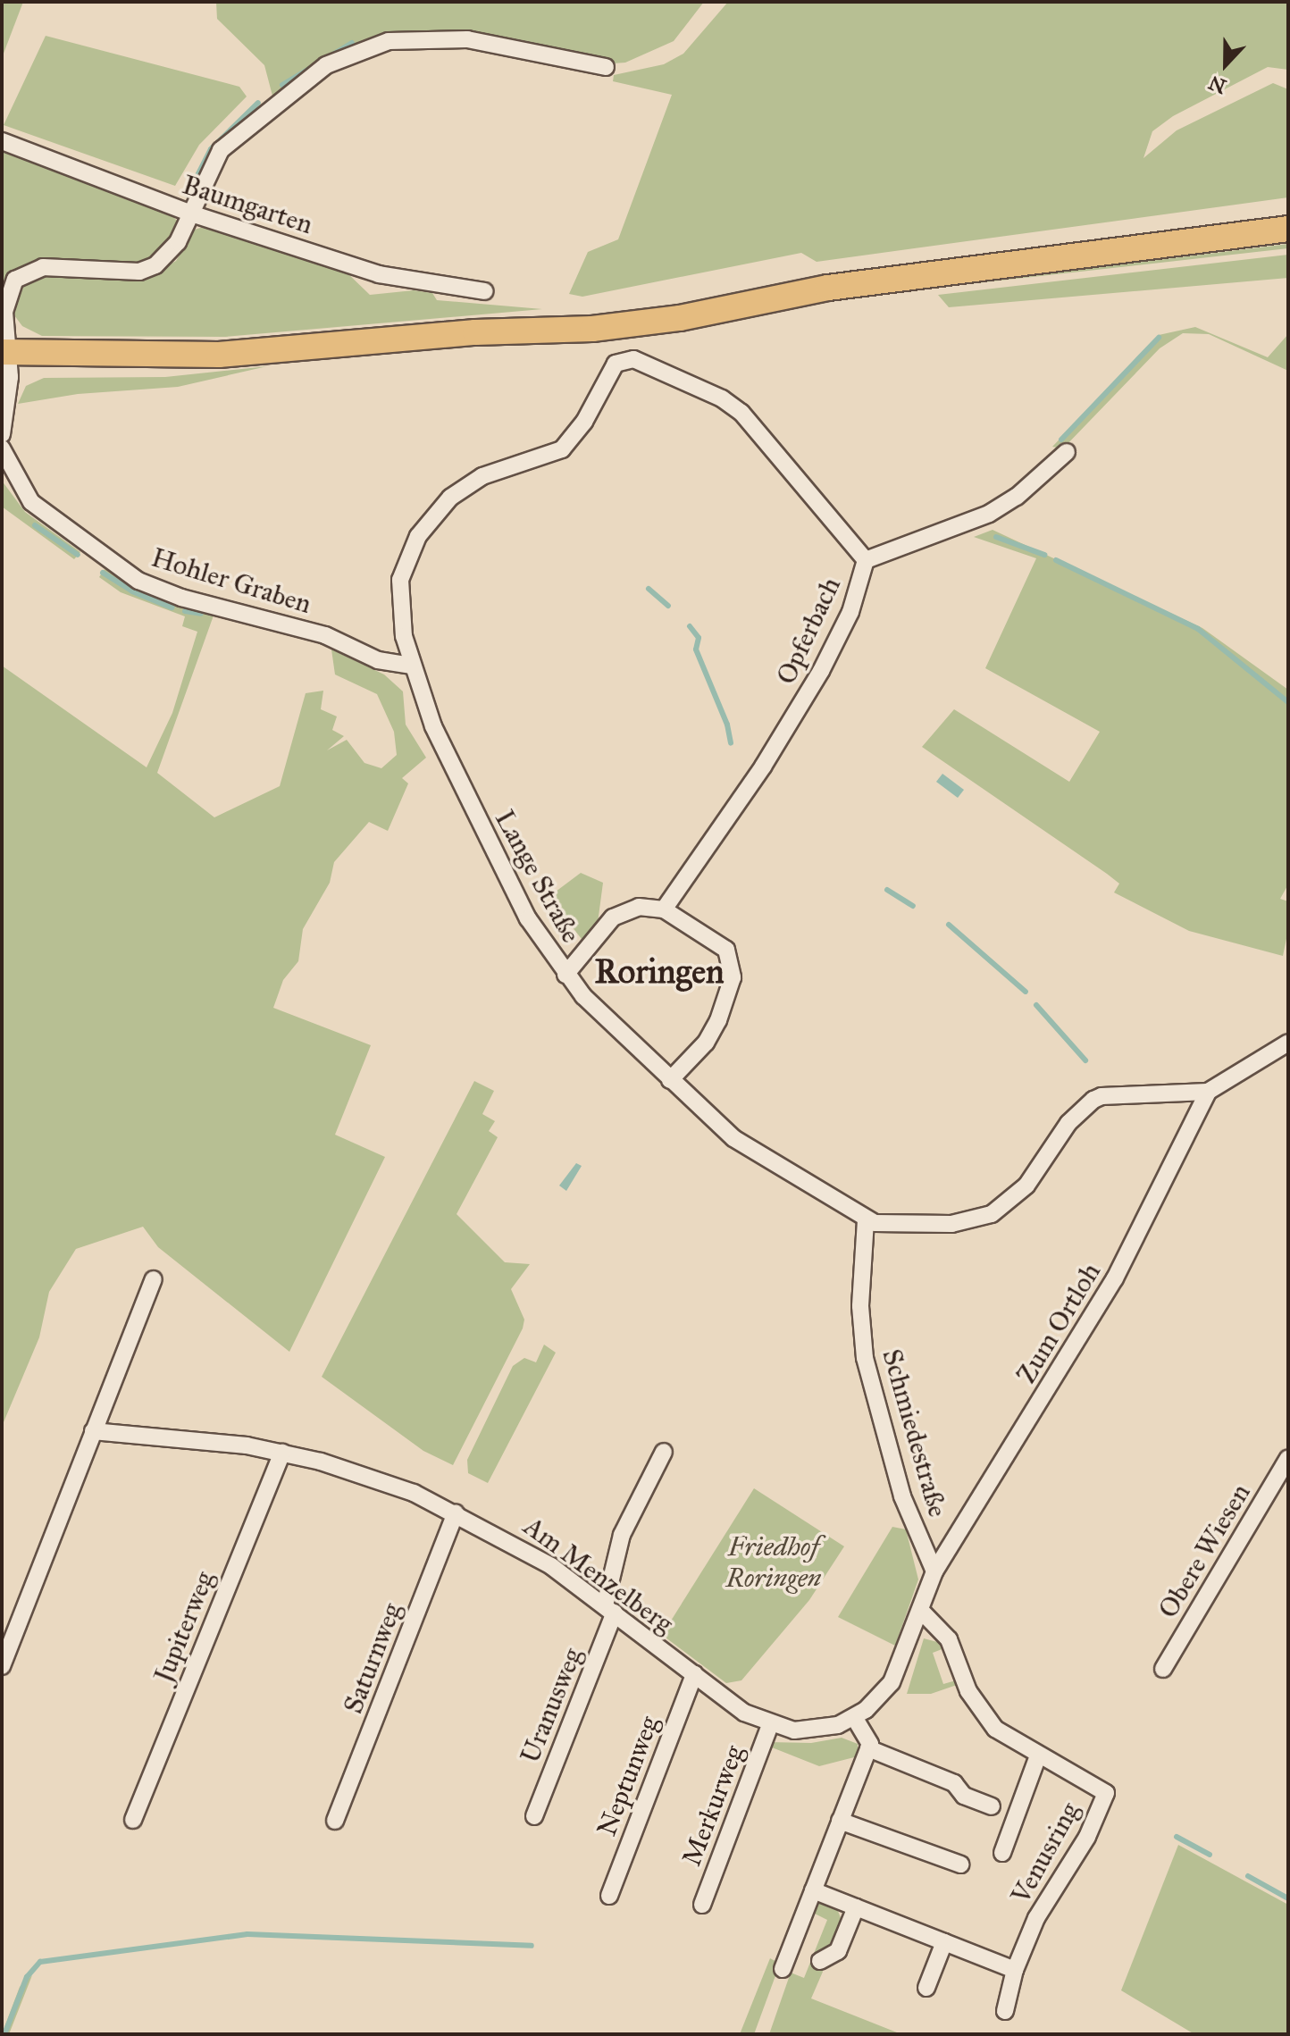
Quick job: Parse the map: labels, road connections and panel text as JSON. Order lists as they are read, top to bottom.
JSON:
{
  "streets": {
    "street": [
      "Baumgarten",
      "Hohler Graben",
      "Opferbach",
      "Lange Straße",
      "Zum Ortloh",
      "Schmiedestraße",
      "Obere Wiesen",
      "Am Menzelberg",
      "Jupiterweg",
      "Saturnweg",
      "Uranusweg",
      "Neptunweg",
      "Merkurweg",
      "Venusring"
    ]
  },
  "crossings": [
    ["Hohler Graben", "Lange Straße"],
    ["Opferbach", "Lange Straße"],
    ["Lange Straße", "Zum Ortloh"],
    ["Lange Straße", "Schmiedestraße"],
    ["Zum Ortloh", "Schmiedestraße"],
    ["Am Menzelberg", "Jupiterweg"],
    ["Am Menzelberg", "Saturnweg"],
    ["Am Menzelberg", "Uranusweg"],
    ["Am Menzelberg", "Neptunweg"],
    ["Am Menzelberg", "Merkurweg"]
  ],
  "districts": ["Roringen"],
  "parks": ["Friedhof Roringen"],
  "north": "bottom"
}
